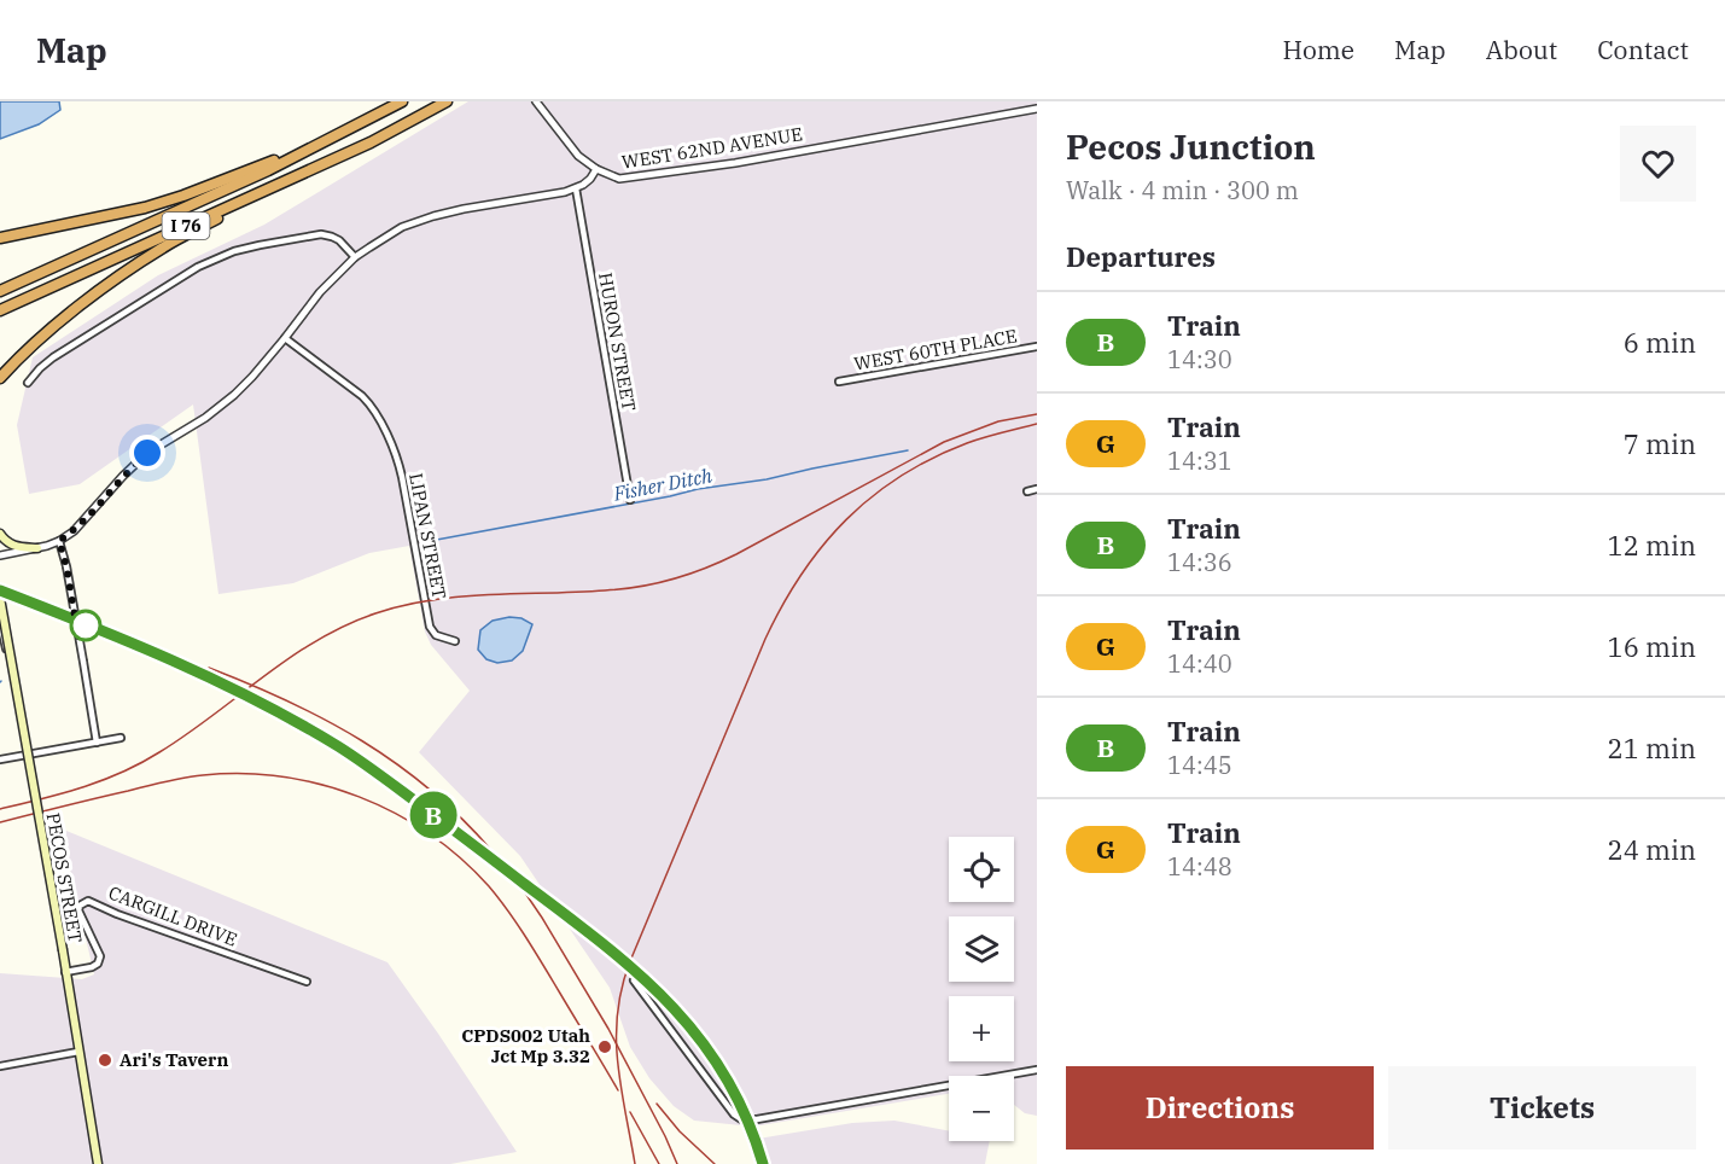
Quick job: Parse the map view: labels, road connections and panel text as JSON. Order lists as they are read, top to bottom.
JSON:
{
  "streets": {
    "highway": ["I 76"],
    "main road": ["PECOS STREET"],
    "street": [
      "WEST 62ND AVENUE",
      "HURON STREET",
      "WEST 60TH PLACE",
      "LIPAN STREET",
      "CARGILL DRIVE"
    ]
  },
  "crossings": [
    ["WEST 62ND AVENUE", "HURON STREET"],
    ["WEST 62ND AVENUE", "LIPAN STREET"],
    ["PECOS STREET", "CARGILL DRIVE"]
  ],
  "water": ["Fisher Ditch"],
  "places": ["CPDS002 Utah Jct Mp 3.32", "Ari's Tavern"],
  "page": {
    "header": "Map",
    "nav": [
      "Home",
      "Map",
      "About",
      "Contact"
    ],
    "on_map": "B",
    "heading": [
      ["Pecos Junction", "Walk · 4 min · 300 m"],
      "Departures"
    ],
    "list": [
      {
        "mark": "B",
        "name": "Train",
        "note": "14:30",
        "value": "6 min"
      },
      {
        "mark": "G",
        "name": "Train",
        "note": "14:31",
        "value": "7 min"
      },
      {
        "mark": "B",
        "name": "Train",
        "note": "14:36",
        "value": "12 min"
      },
      {
        "mark": "G",
        "name": "Train",
        "note": "14:40",
        "value": "16 min"
      },
      {
        "mark": "B",
        "name": "Train",
        "note": "14:45",
        "value": "21 min"
      },
      {
        "mark": "G",
        "name": "Train",
        "note": "14:48",
        "value": "24 min"
      }
    ],
    "map_buttons": ["+", "−"],
    "buttons": ["Directions", "Tickets"]
  }
}
